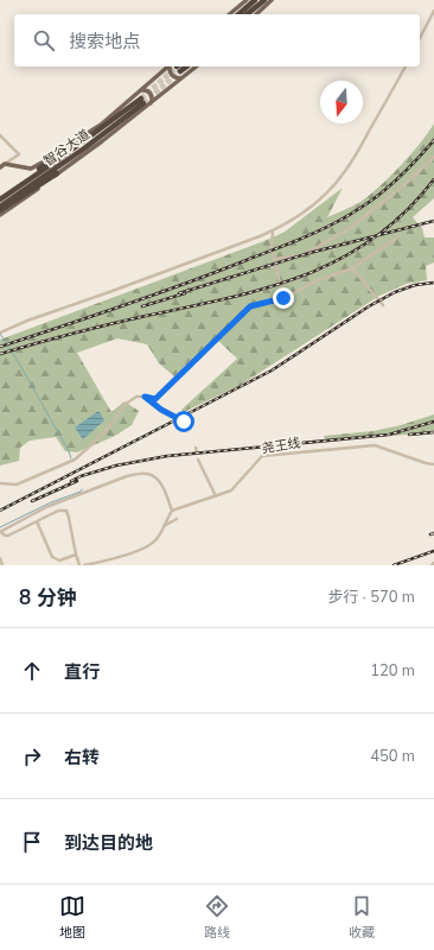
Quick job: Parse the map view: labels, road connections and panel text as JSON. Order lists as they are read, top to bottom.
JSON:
{
  "streets": {
    "highway": ["智谷大道"],
    "street": ["尧王线"]
  },
  "north": "bottom",
  "page": {
    "search": "搜索地点",
    "heading": ["8 分钟", "步行 · 570 m"],
    "list": [
      ["直行", "120 m"],
      ["右转", "450 m"],
      "到达目的地"
    ],
    "nav": ["地图", "路线", "收藏"]
  }
}
